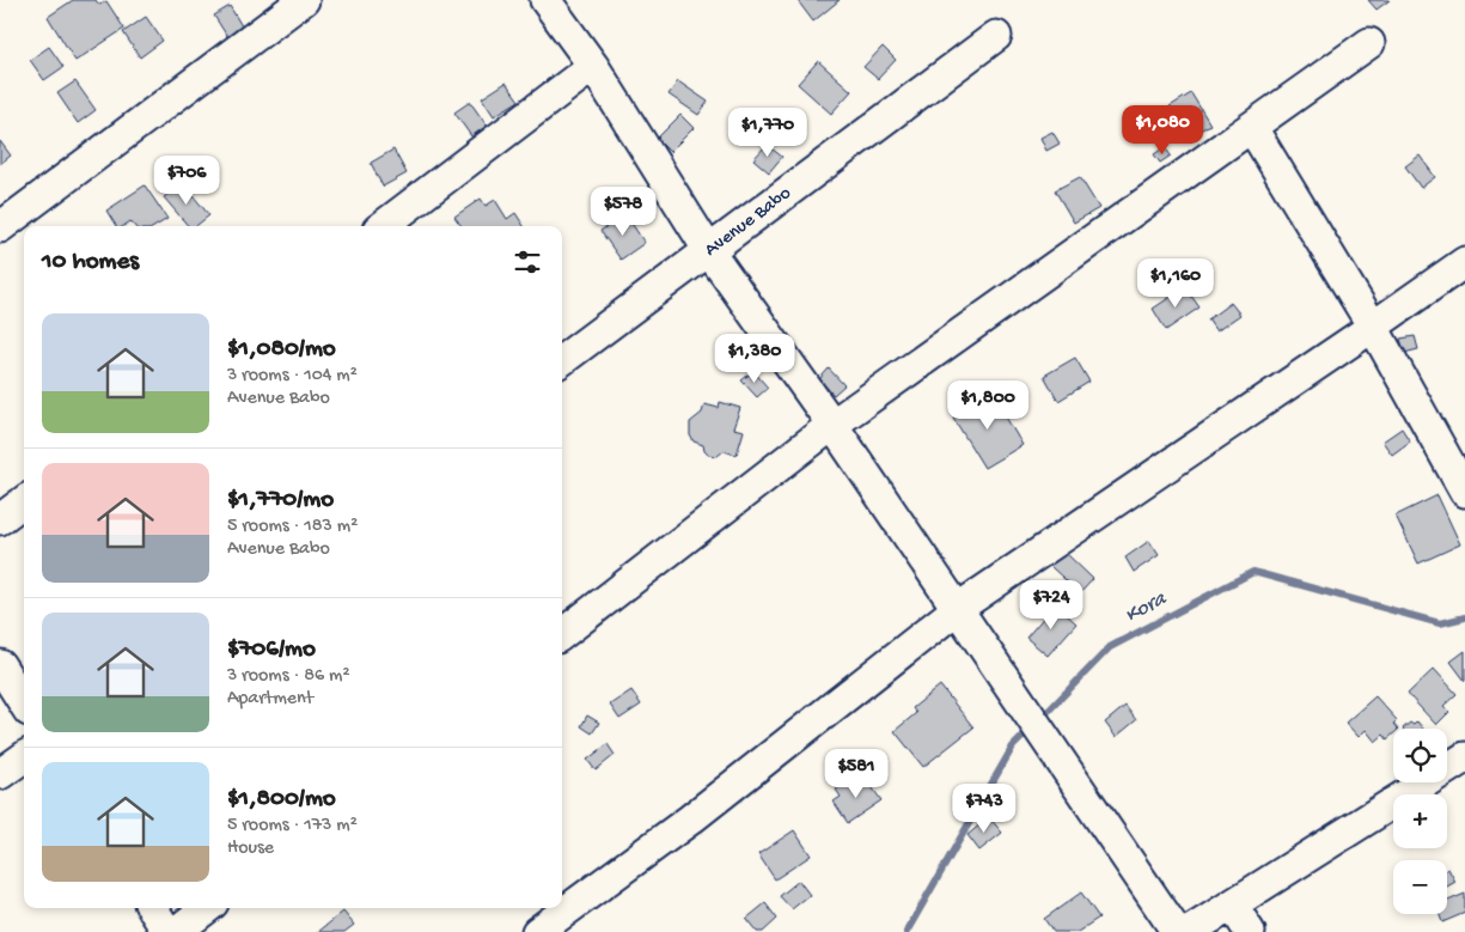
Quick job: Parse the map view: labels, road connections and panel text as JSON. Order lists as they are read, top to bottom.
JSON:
{
  "streets": {
    "street": ["Avenue Babo"]
  },
  "water": ["Kora"],
  "page": {
    "price": [
      "$1,080",
      "$1,770",
      "$706",
      "$578",
      "$1,160",
      "$1,380",
      "$1,800",
      "$724",
      "$581",
      "$743"
    ],
    "heading": "10 homes",
    "list": [
      {
        "name": "$1,080/mo",
        "note": "3 rooms · 104 m² · Avenue Babo"
      },
      {
        "name": "$1,770/mo",
        "note": "5 rooms · 183 m² · Avenue Babo"
      },
      {
        "name": "$706/mo",
        "note": "3 rooms · 86 m² · Apartment"
      },
      {
        "name": "$1,800/mo",
        "note": "5 rooms · 173 m² · House"
      }
    ],
    "map_buttons": ["+", "−"]
  }
}
